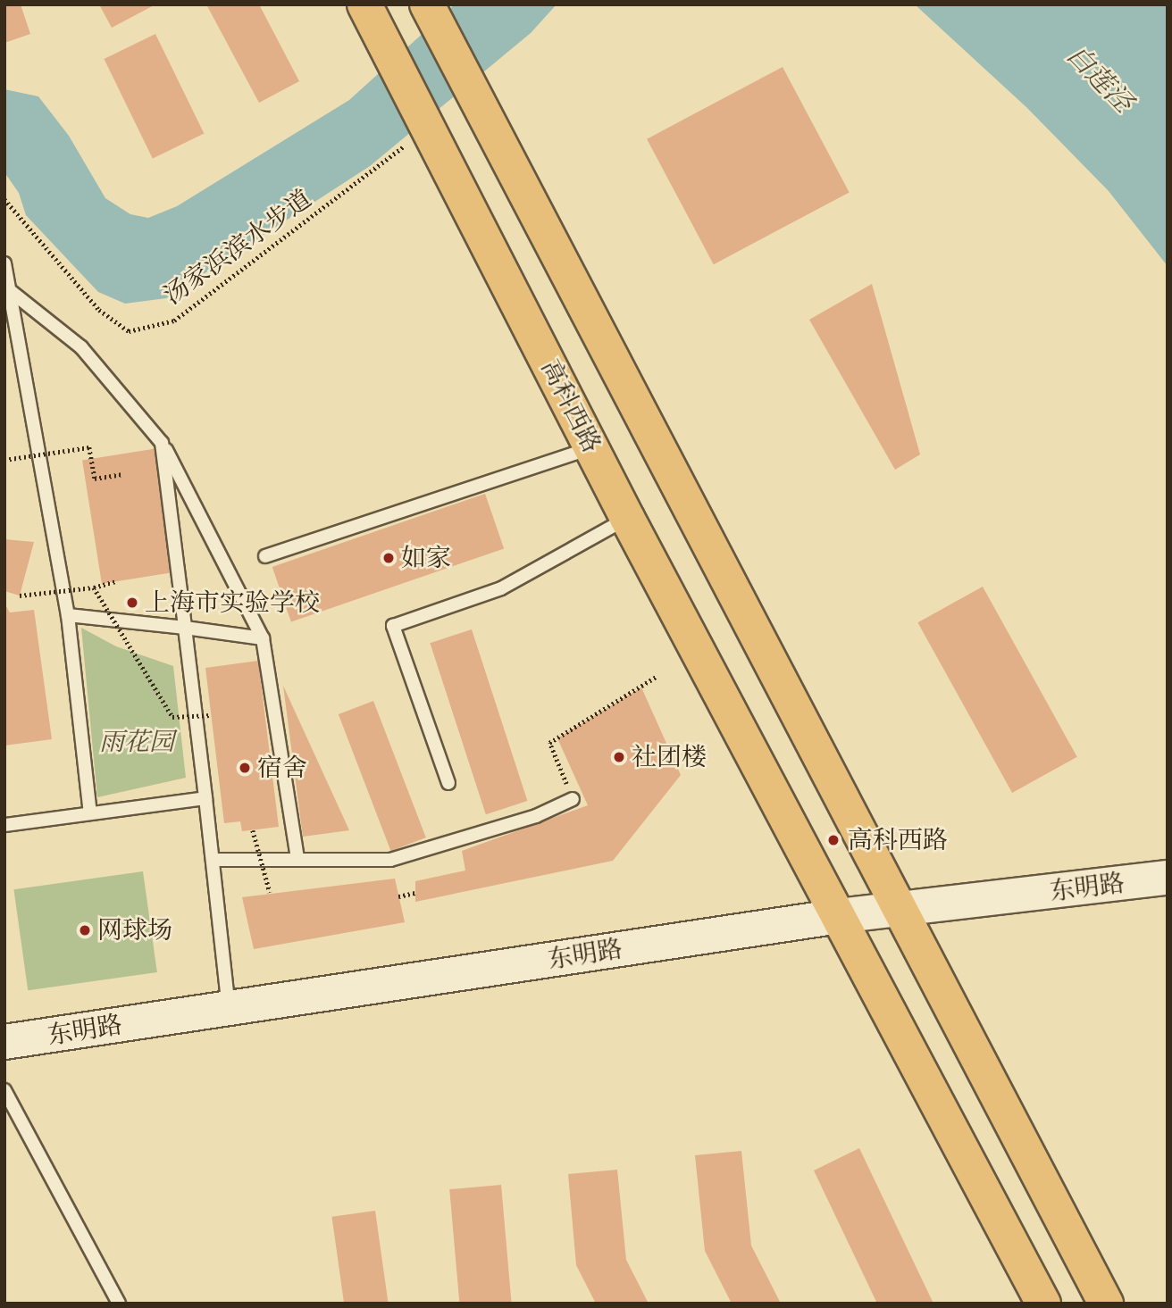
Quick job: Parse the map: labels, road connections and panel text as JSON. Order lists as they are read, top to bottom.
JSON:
{
  "streets": {
    "main road": ["高科西路", "东明路"],
    "path": ["汤家浜滨水步道"]
  },
  "crossings": [
    ["汤家浜滨水步道", "高科西路"],
    ["高科西路", "东明路"]
  ],
  "water": ["白莲泾"],
  "parks": ["雨花园"],
  "places": [
    "如家",
    "上海市实验学校",
    "社团楼",
    "宿舍",
    "高科西路",
    "网球场"
  ]
}
